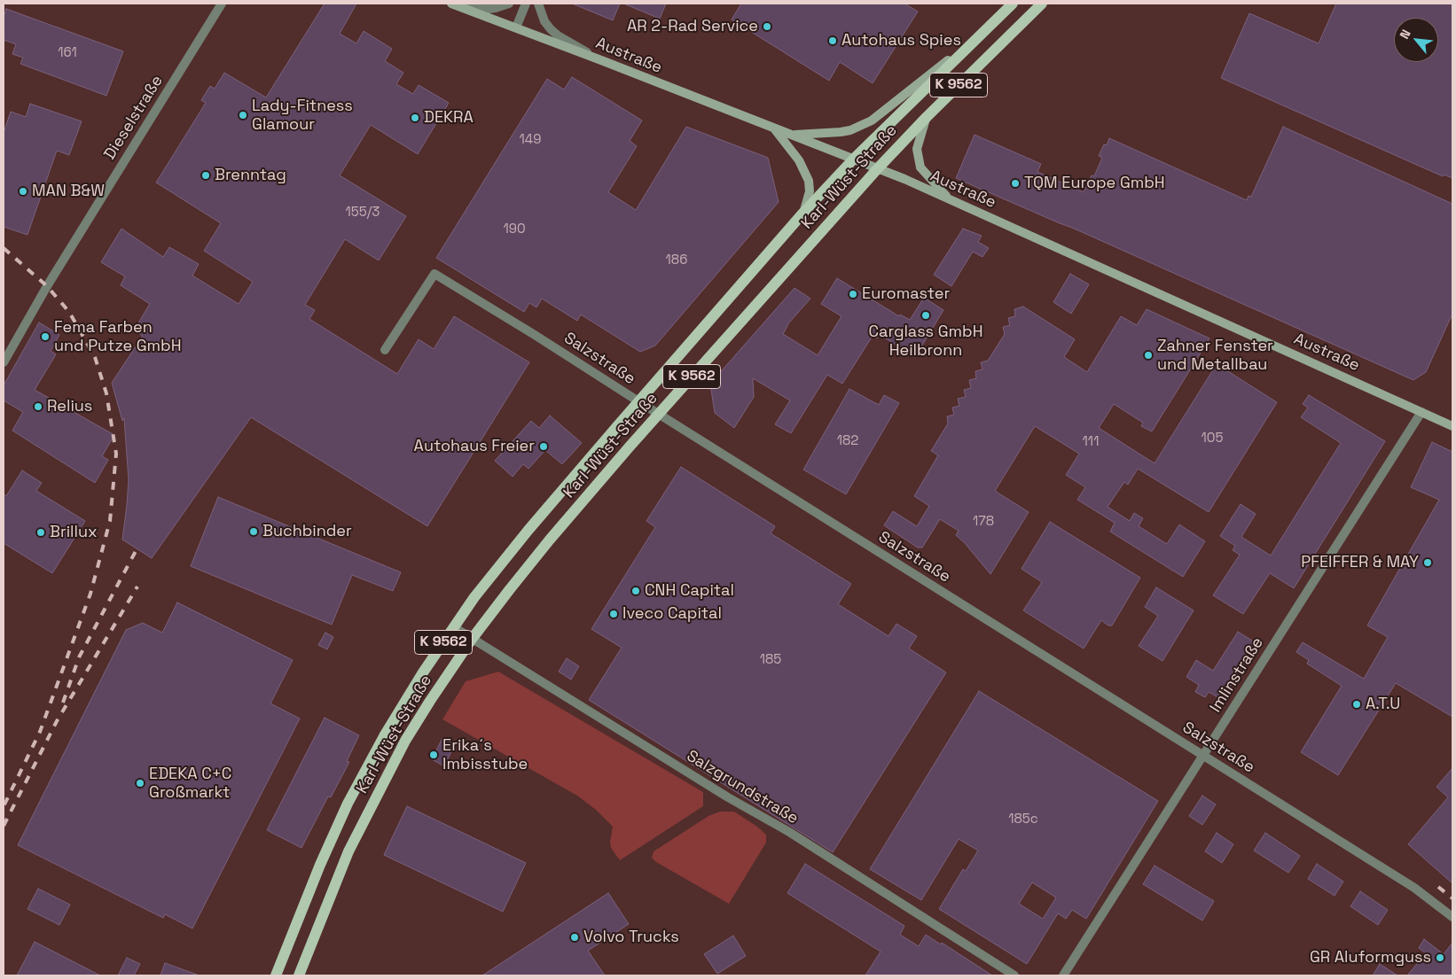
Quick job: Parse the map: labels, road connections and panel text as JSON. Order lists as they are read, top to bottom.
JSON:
{
  "streets": {
    "main road": ["Austraße", "K 9562", "Karl-Wüst-Straße"],
    "street": [
      "Dieselstraße",
      "Salzstraße",
      "Imlinstraße",
      "Salzgrundstraße"
    ]
  },
  "crossings": [
    ["Austraße", "Karl-Wüst-Straße"],
    ["Austraße", "Imlinstraße"],
    ["Karl-Wüst-Straße", "Salzstraße"],
    ["Karl-Wüst-Straße", "Salzgrundstraße"],
    ["Salzstraße", "Imlinstraße"]
  ],
  "places": [
    "AR 2-Rad Service",
    "Autohaus Spies",
    "Lady-Fitness Glamour",
    "DEKRA",
    "Brenntag",
    "TQM Europe GmbH",
    "MAN B&W",
    "Euromaster",
    "Carglass GmbH Heilbronn",
    "Fema Farben und Putze GmbH",
    "Zahner Fenster und Metallbau",
    "Relius",
    "Autohaus Freier",
    "Buchbinder",
    "Brillux",
    "PFEIFFER & MAY",
    "CNH Capital",
    "Iveco Capital",
    "A.T.U",
    "Erika´s Imbisstube",
    "EDEKA C+C Großmarkt",
    "Volvo Trucks",
    "GR Aluformguss"
  ],
  "house_numbers": [
    "161",
    "149",
    "155/3",
    "190",
    "186",
    "105",
    "182",
    "111",
    "178",
    "185",
    "185c"
  ],
  "north": "top left"
}
